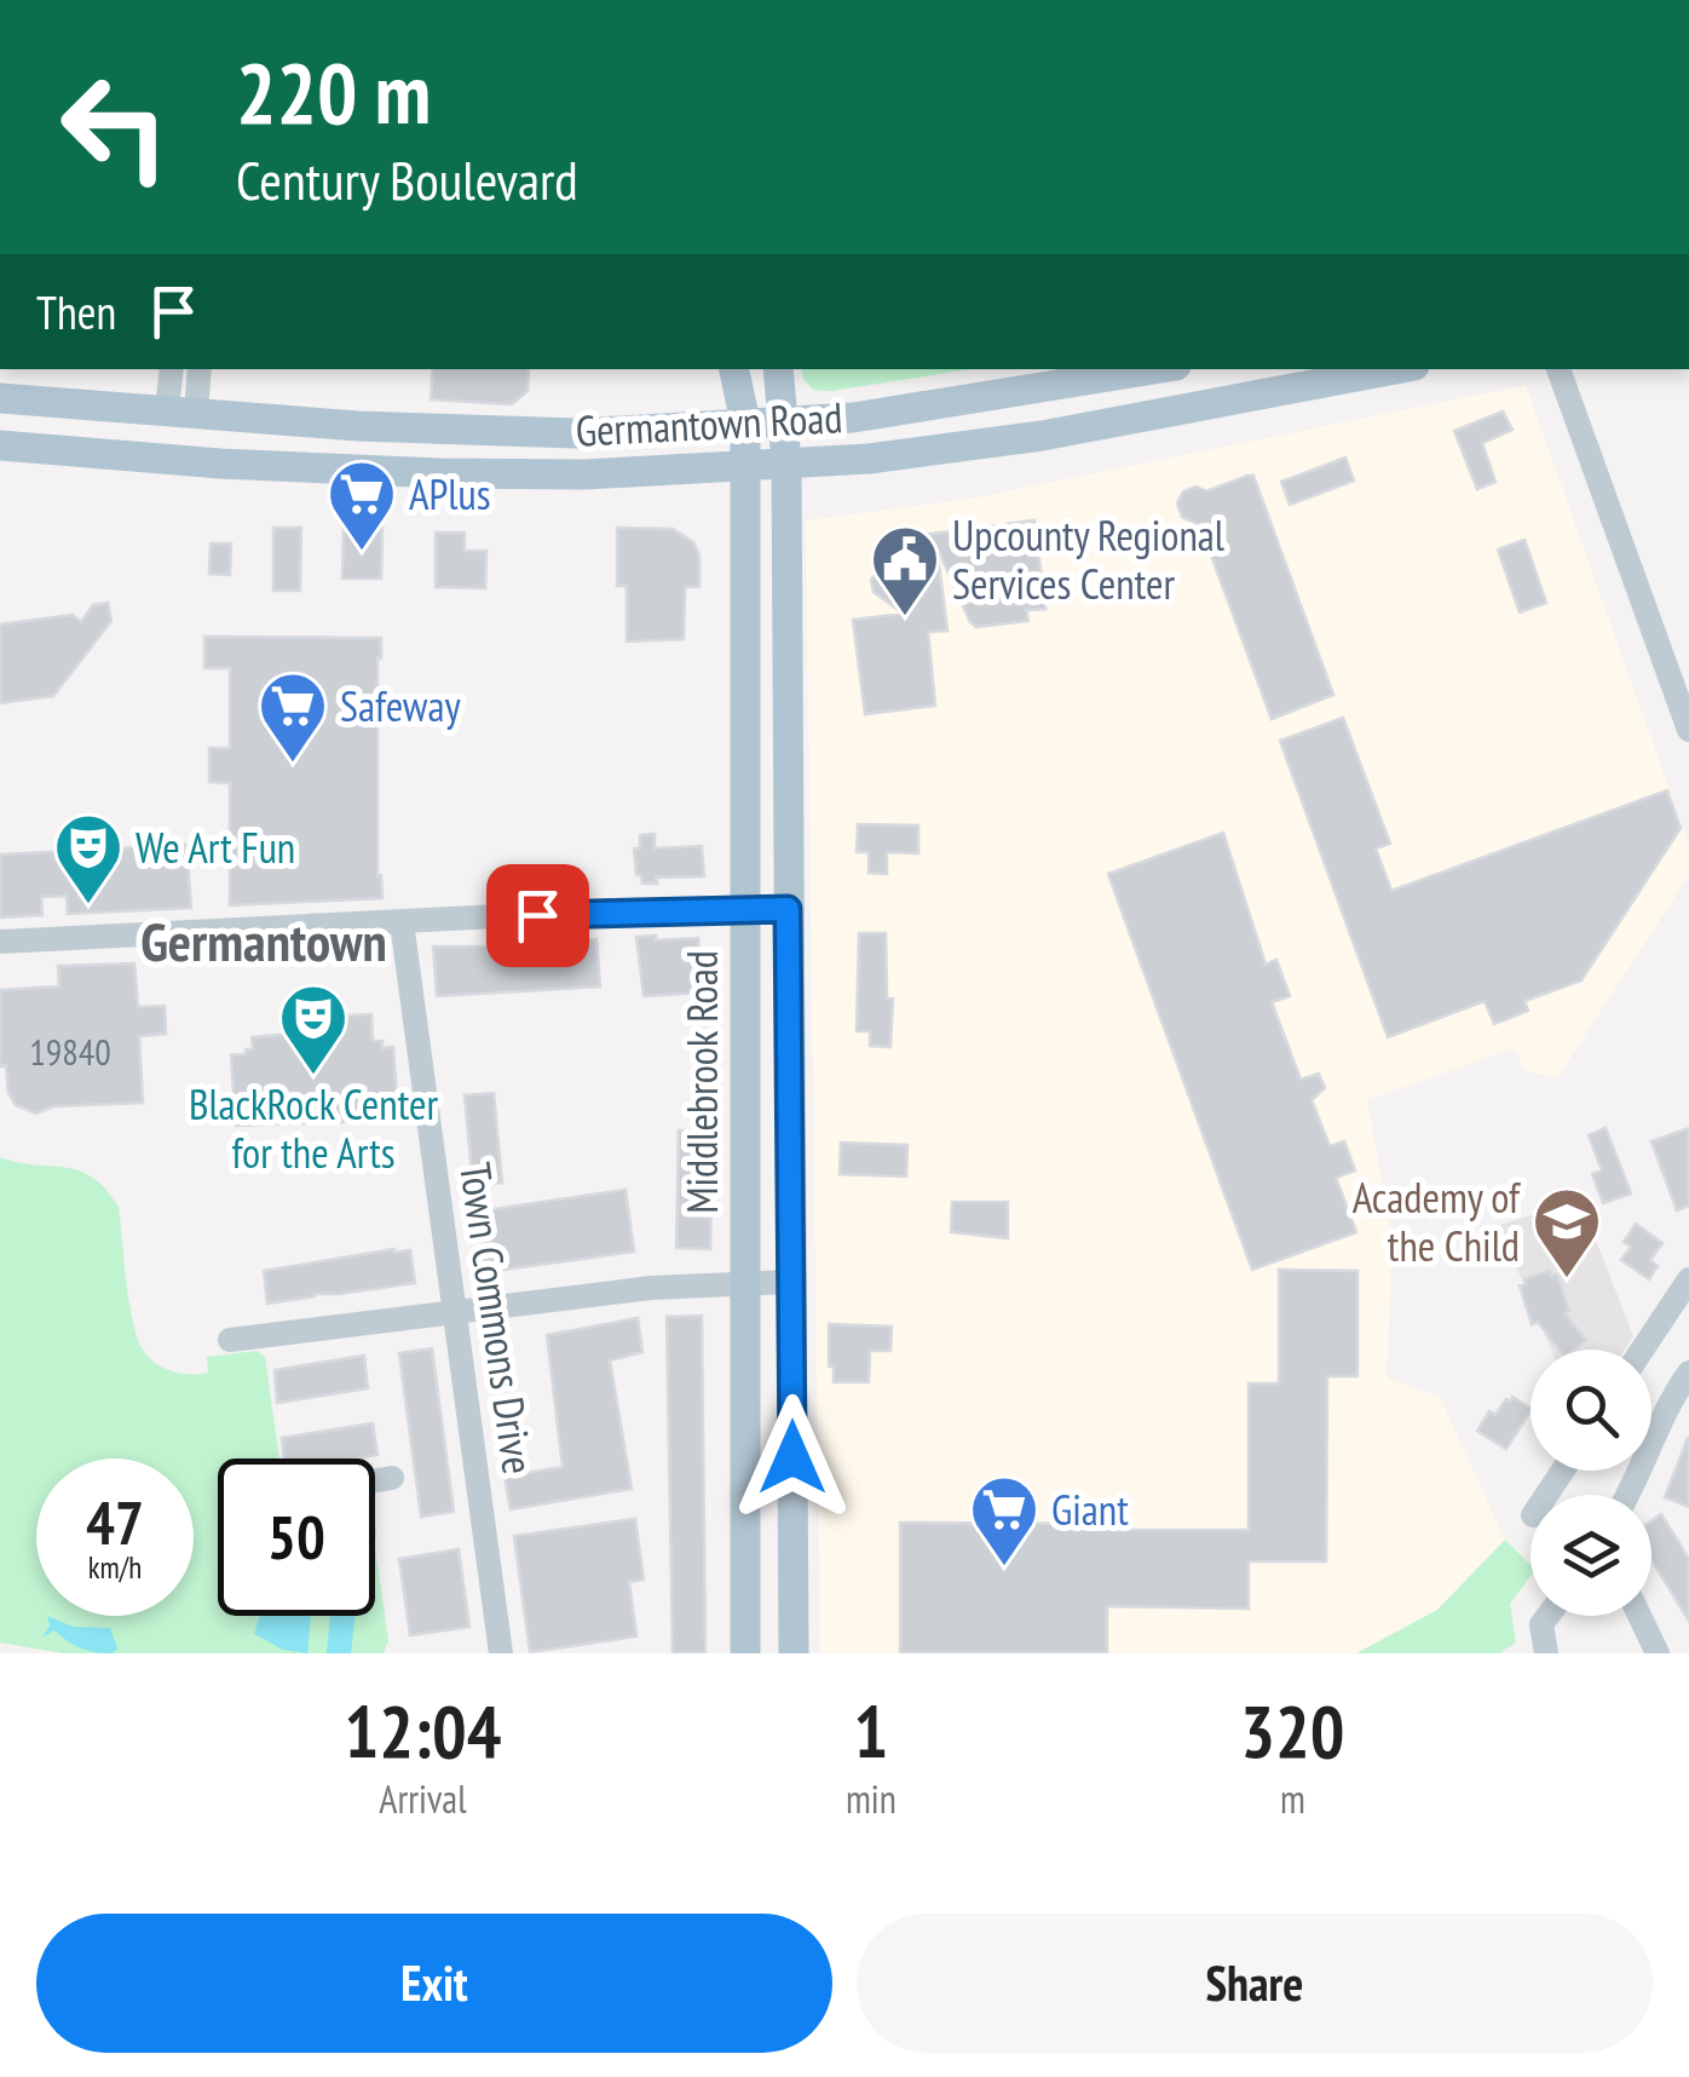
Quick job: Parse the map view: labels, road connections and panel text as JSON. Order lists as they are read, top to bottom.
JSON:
{
  "streets": {
    "main road": ["Germantown Road", "Middlebrook Road"],
    "street": ["Town Commons Drive"]
  },
  "crossings": [
    ["Germantown Road", "Middlebrook Road"]
  ],
  "districts": ["Germantown"],
  "places": {
    "supermarket": ["APlus", "Safeway", "Giant"],
    "public building": ["Upcounty Regional Services Center"],
    "theatre": ["We Art Fun", "BlackRock Center for the Arts"],
    "school or university": ["Academy of the Child"]
  },
  "house_numbers": ["19840"],
  "page": {
    "turn": ["220 m", "Century Boulevard"],
    "then": "Then",
    "speed": "47 km/h",
    "limit": "50",
    "eta": [
      "12:04",
      "Arrival",
      "1",
      "min",
      "320",
      "m"
    ],
    "buttons": ["Exit", "Share"]
  }
}
